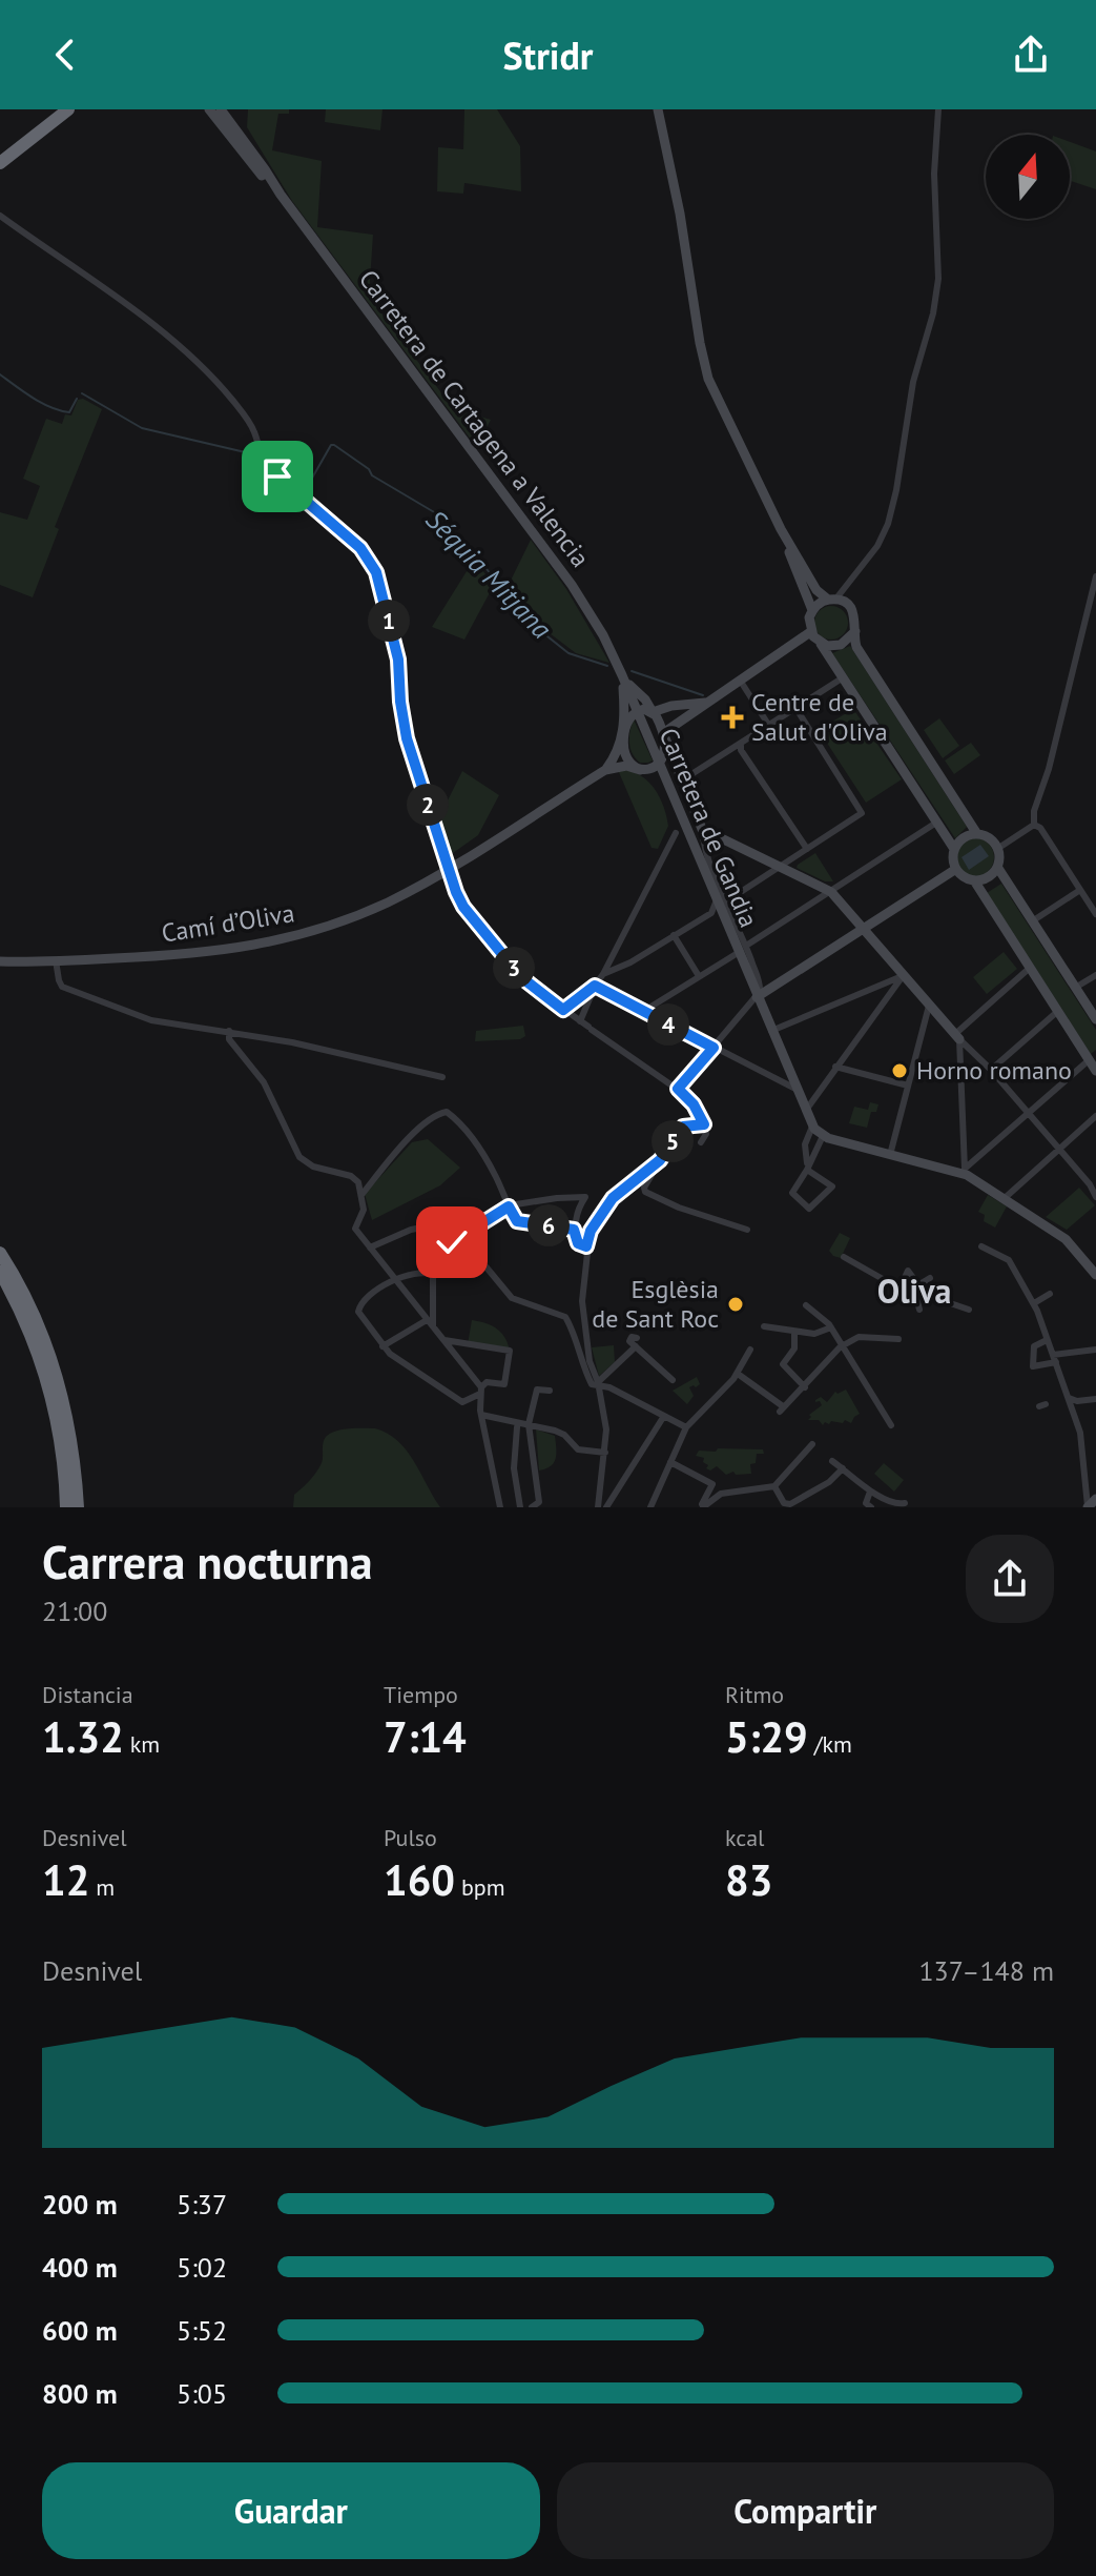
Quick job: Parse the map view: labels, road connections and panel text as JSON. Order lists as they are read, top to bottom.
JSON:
{
  "streets": {
    "street": ["Carretera de Cartagena a Valencia", "Carretera de Gandia", "Camí d’Oliva"]
  },
  "crossings": [
    ["Carretera de Cartagena a Valencia", "Carretera de Gandia"]
  ],
  "districts": ["Oliva"],
  "water": ["Séquia Mitjana"],
  "places": {
    "health": ["Centre de Salut d'Oliva"],
    "other": ["Horno romano", "Esglèsia de Sant Roc"]
  },
  "north": "top",
  "page": {
    "header": "Stridr",
    "pins": [
      "1",
      "2",
      "3",
      "4",
      "5",
      "6"
    ],
    "heading": ["Carrera nocturna", "21:00"],
    "stats": [
      ["Distancia", "1.32 km"],
      ["Tiempo", "7:14"],
      ["Ritmo", "5:29 /km"],
      ["Desnivel", "12 m"],
      ["Pulso", "160 bpm"],
      ["kcal", "83"]
    ],
    "chart": ["Desnivel", "137–148 m"],
    "list": [
      {
        "name": "200 m",
        "note": "5:37"
      },
      {
        "name": "400 m",
        "note": "5:02"
      },
      {
        "name": "600 m",
        "note": "5:52"
      },
      {
        "name": "800 m",
        "note": "5:05"
      }
    ],
    "buttons": ["Guardar", "Compartir"]
  }
}
